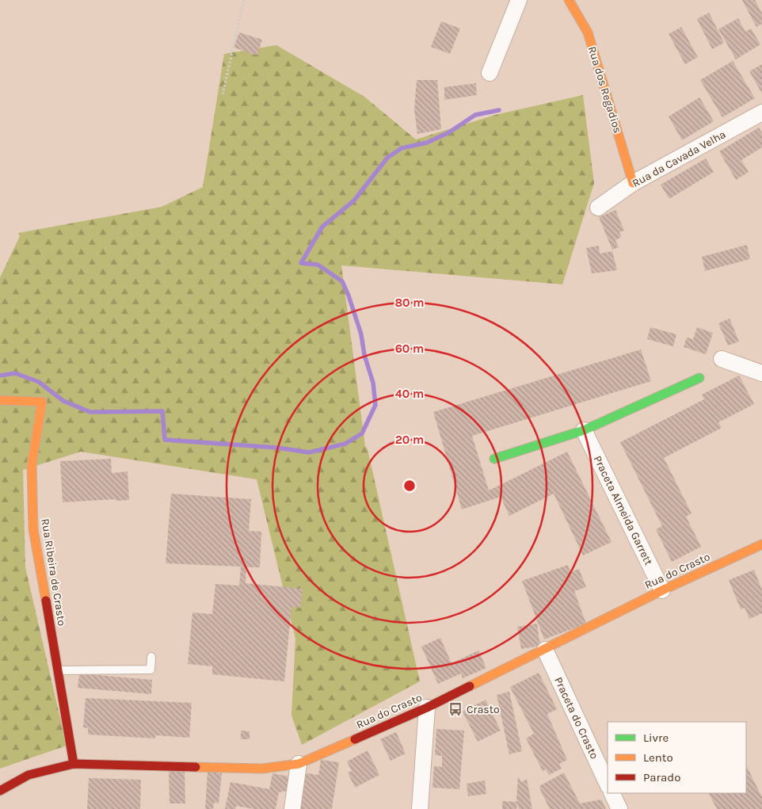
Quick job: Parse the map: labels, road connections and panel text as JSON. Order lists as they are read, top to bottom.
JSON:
{
  "streets": {
    "street": [
      "Rua dos Regadios",
      "Rua da Cavada Velha",
      "Praceta Almeida Garrett",
      "Rua do Crasto",
      "Rua Ribeira de Crasto",
      "Praceta do Crasto"
    ]
  },
  "crossings": [
    ["Rua dos Regadios", "Rua da Cavada Velha"],
    ["Praceta Almeida Garrett", "Rua do Crasto"],
    ["Rua do Crasto", "Rua Ribeira de Crasto"],
    ["Rua do Crasto", "Praceta do Crasto"]
  ],
  "places": {
    "bus stop": ["Crasto"]
  },
  "legend": ["Livre", "Lento", "Parado"],
  "rings": [
    "80 m",
    "60 m",
    "40 m",
    "20 m"
  ]
}
